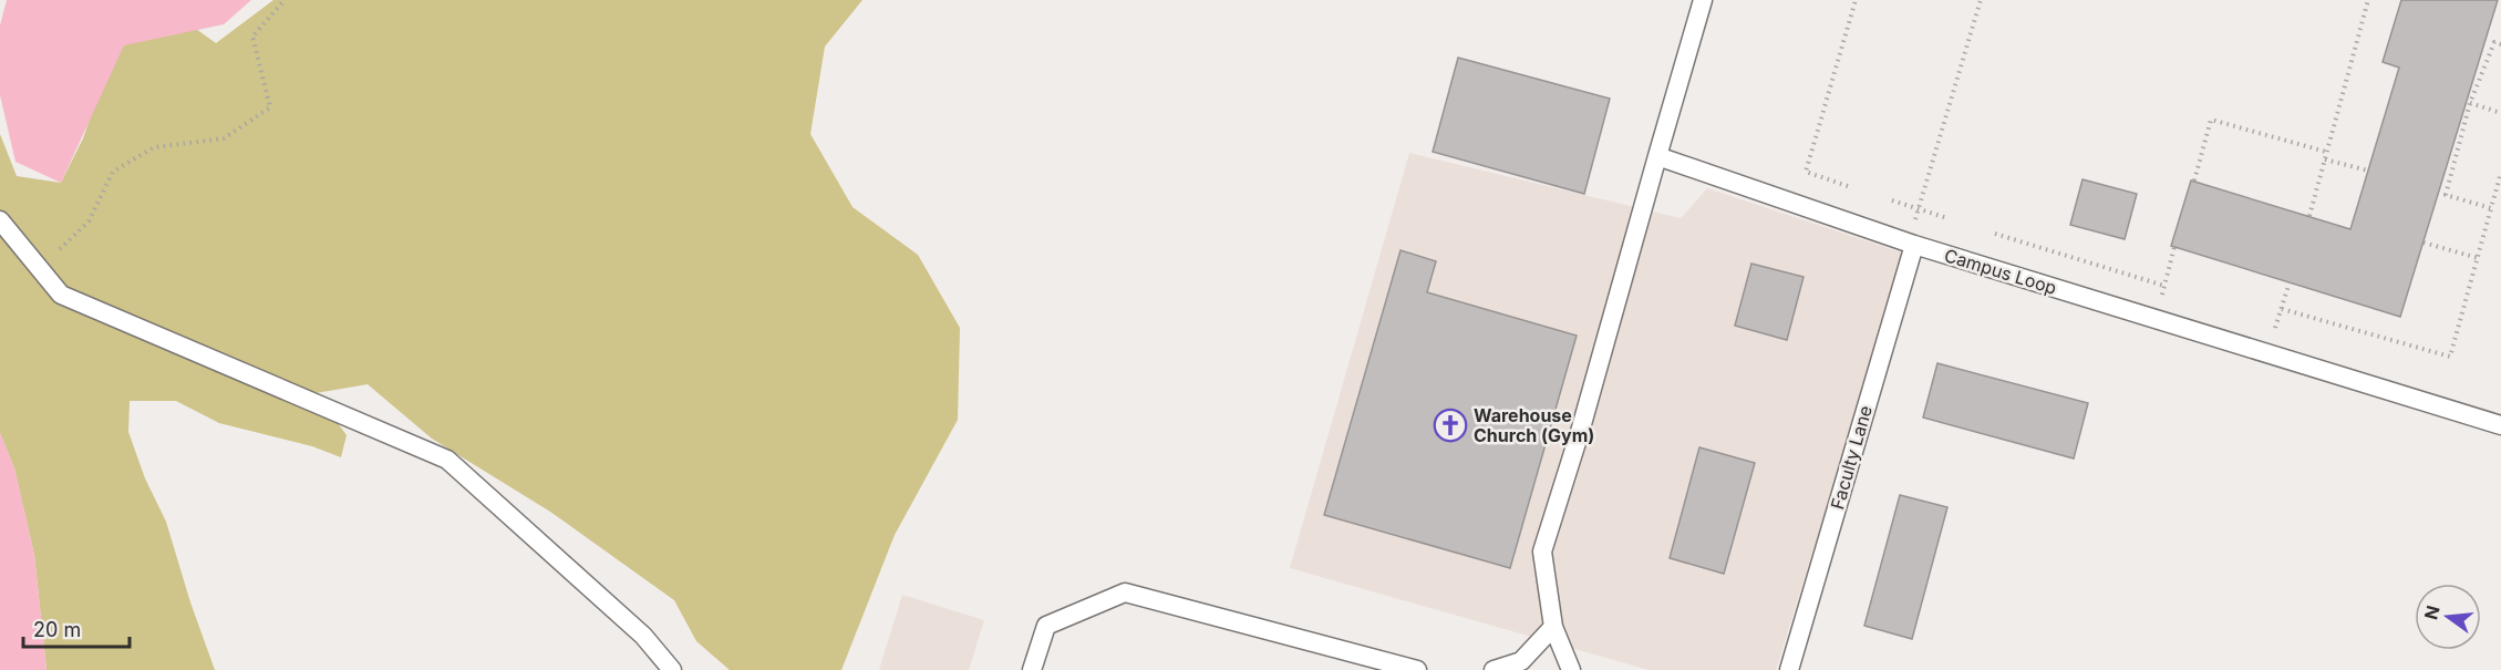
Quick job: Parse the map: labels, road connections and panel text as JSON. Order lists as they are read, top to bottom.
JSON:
{
  "streets": {
    "lane": ["Campus Loop", "Faculty Lane"]
  },
  "crossings": [
    ["Campus Loop", "Faculty Lane"]
  ],
  "places": {
    "church": ["Warehouse Church (Gym)"]
  },
  "scale_bar": "20 m",
  "north": "left"
}
